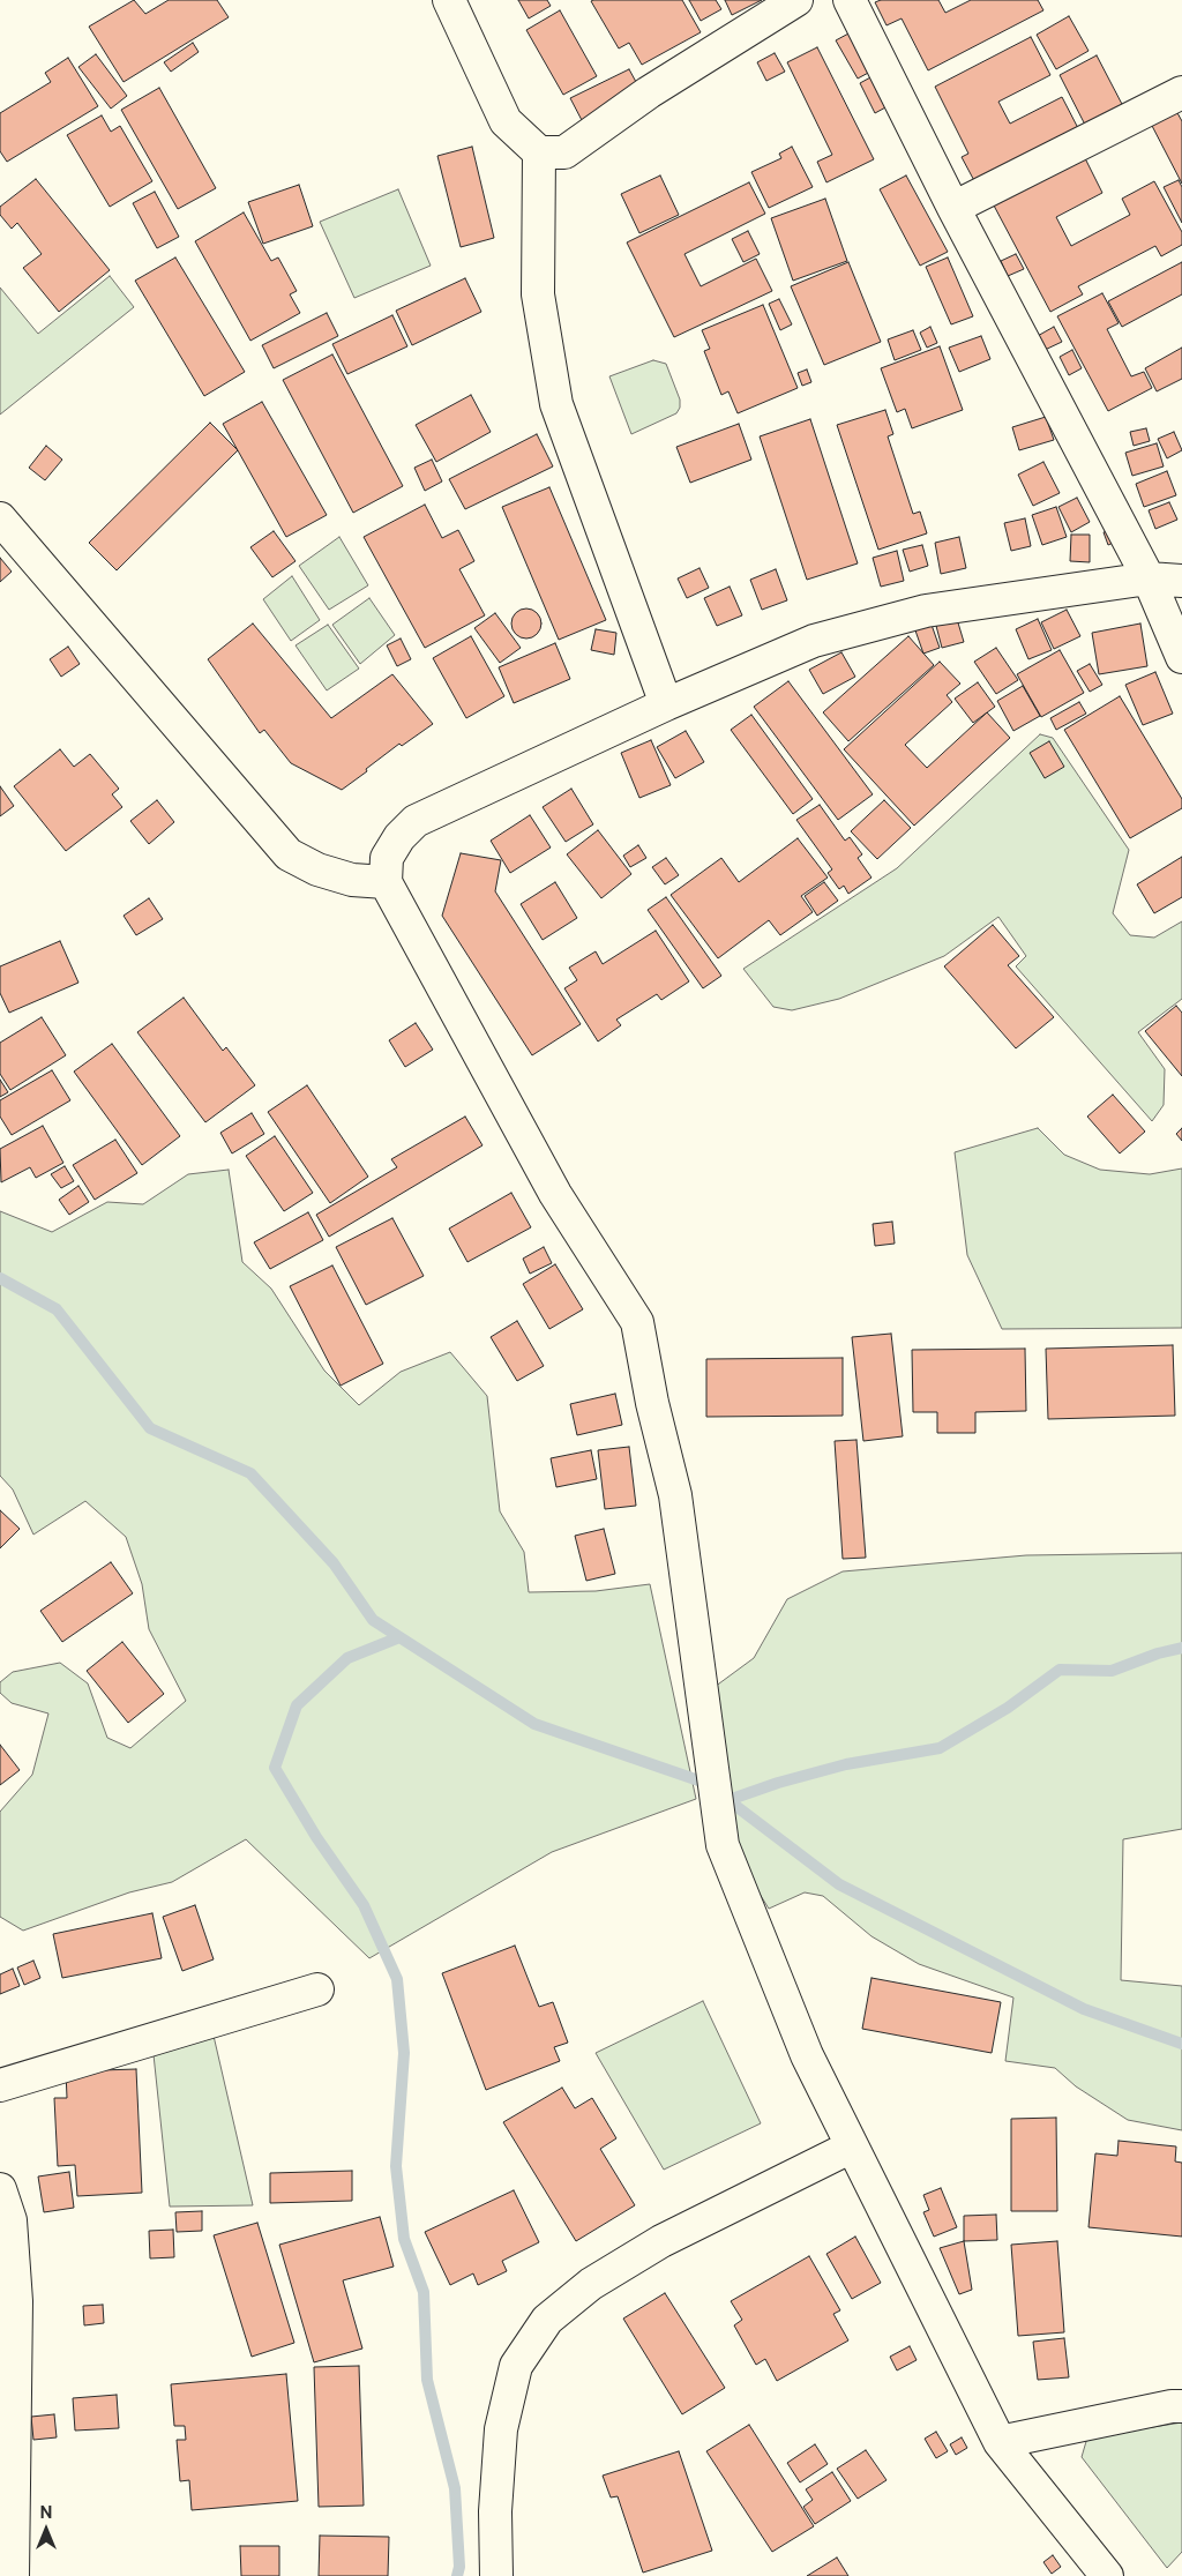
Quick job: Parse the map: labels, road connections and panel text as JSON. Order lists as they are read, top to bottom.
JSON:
{
  "north": "top"
}
